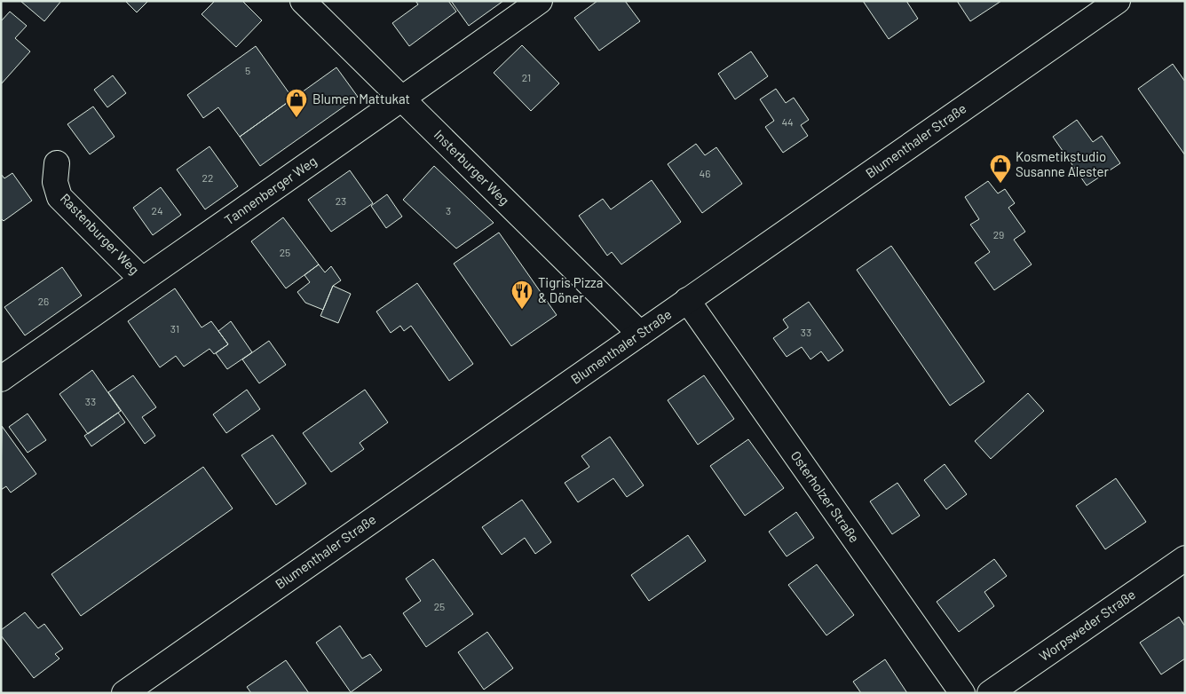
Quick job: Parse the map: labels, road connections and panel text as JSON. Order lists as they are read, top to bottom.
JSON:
{
  "streets": {
    "street": [
      "Blumenthaler Straße",
      "Insterburger Weg",
      "Tannenberger Weg",
      "Rastenburger Weg",
      "Osterholzer Straße",
      "Worpsweder Straße"
    ]
  },
  "crossings": [
    ["Blumenthaler Straße", "Insterburger Weg"],
    ["Blumenthaler Straße", "Osterholzer Straße"],
    ["Insterburger Weg", "Tannenberger Weg"],
    ["Tannenberger Weg", "Rastenburger Weg"]
  ],
  "places": {
    "shop": ["Blumen Mattukat", "Kosmetikstudio Susanne Alester"],
    "restaurant": ["Tigris Pizza & Döner"]
  },
  "house_numbers": [
    "5",
    "21",
    "44",
    "46",
    "22",
    "23",
    "24",
    "3",
    "29",
    "25",
    "26",
    "31",
    "33",
    "33",
    "25"
  ]
}
